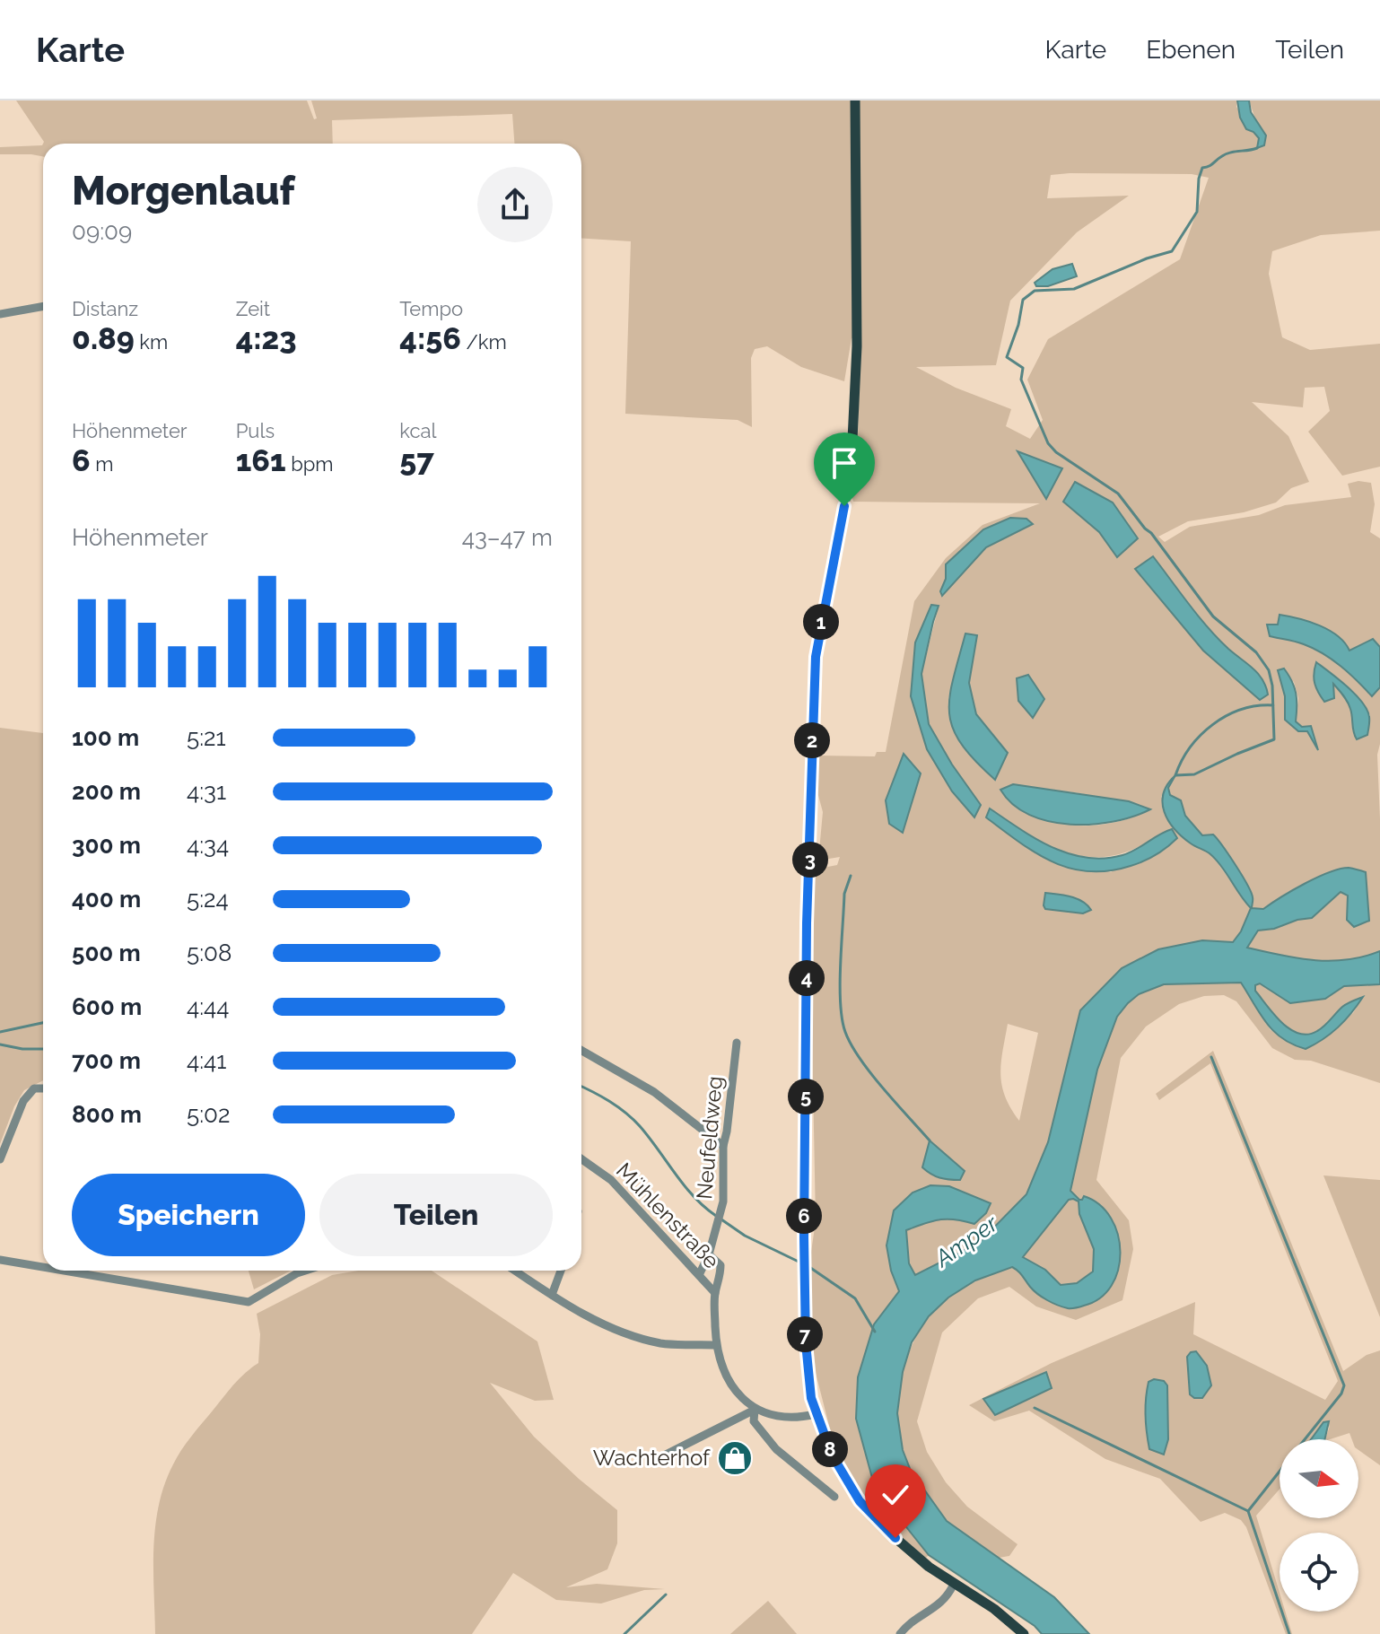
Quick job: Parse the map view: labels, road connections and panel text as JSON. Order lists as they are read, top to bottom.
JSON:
{
  "streets": {
    "street": ["Neufeldweg", "Mühlenstraße"]
  },
  "crossings": [
    ["Neufeldweg", "Mühlenstraße"]
  ],
  "water": ["Amper"],
  "places": {
    "shop": ["Wachterhof"]
  },
  "north": "right",
  "page": {
    "header": "Karte",
    "nav": ["Karte", "Ebenen", "Teilen"],
    "heading": ["Morgenlauf", "09:09"],
    "stats": [
      ["Distanz", "0.89 km"],
      ["Zeit", "4:23"],
      ["Tempo", "4:56 /km"],
      ["Höhenmeter", "6 m"],
      ["Puls", "161 bpm"],
      ["kcal", "57"]
    ],
    "chart": ["Höhenmeter", "43–47 m"],
    "pins": [
      "1",
      "2",
      "3",
      "4",
      "5",
      "6",
      "7",
      "8"
    ],
    "list": [
      {
        "name": "100 m",
        "note": "5:21"
      },
      {
        "name": "200 m",
        "note": "4:31"
      },
      {
        "name": "300 m",
        "note": "4:34"
      },
      {
        "name": "400 m",
        "note": "5:24"
      },
      {
        "name": "500 m",
        "note": "5:08"
      },
      {
        "name": "600 m",
        "note": "4:44"
      },
      {
        "name": "700 m",
        "note": "4:41"
      },
      {
        "name": "800 m",
        "note": "5:02"
      }
    ],
    "buttons": ["Speichern", "Teilen"]
  }
}
